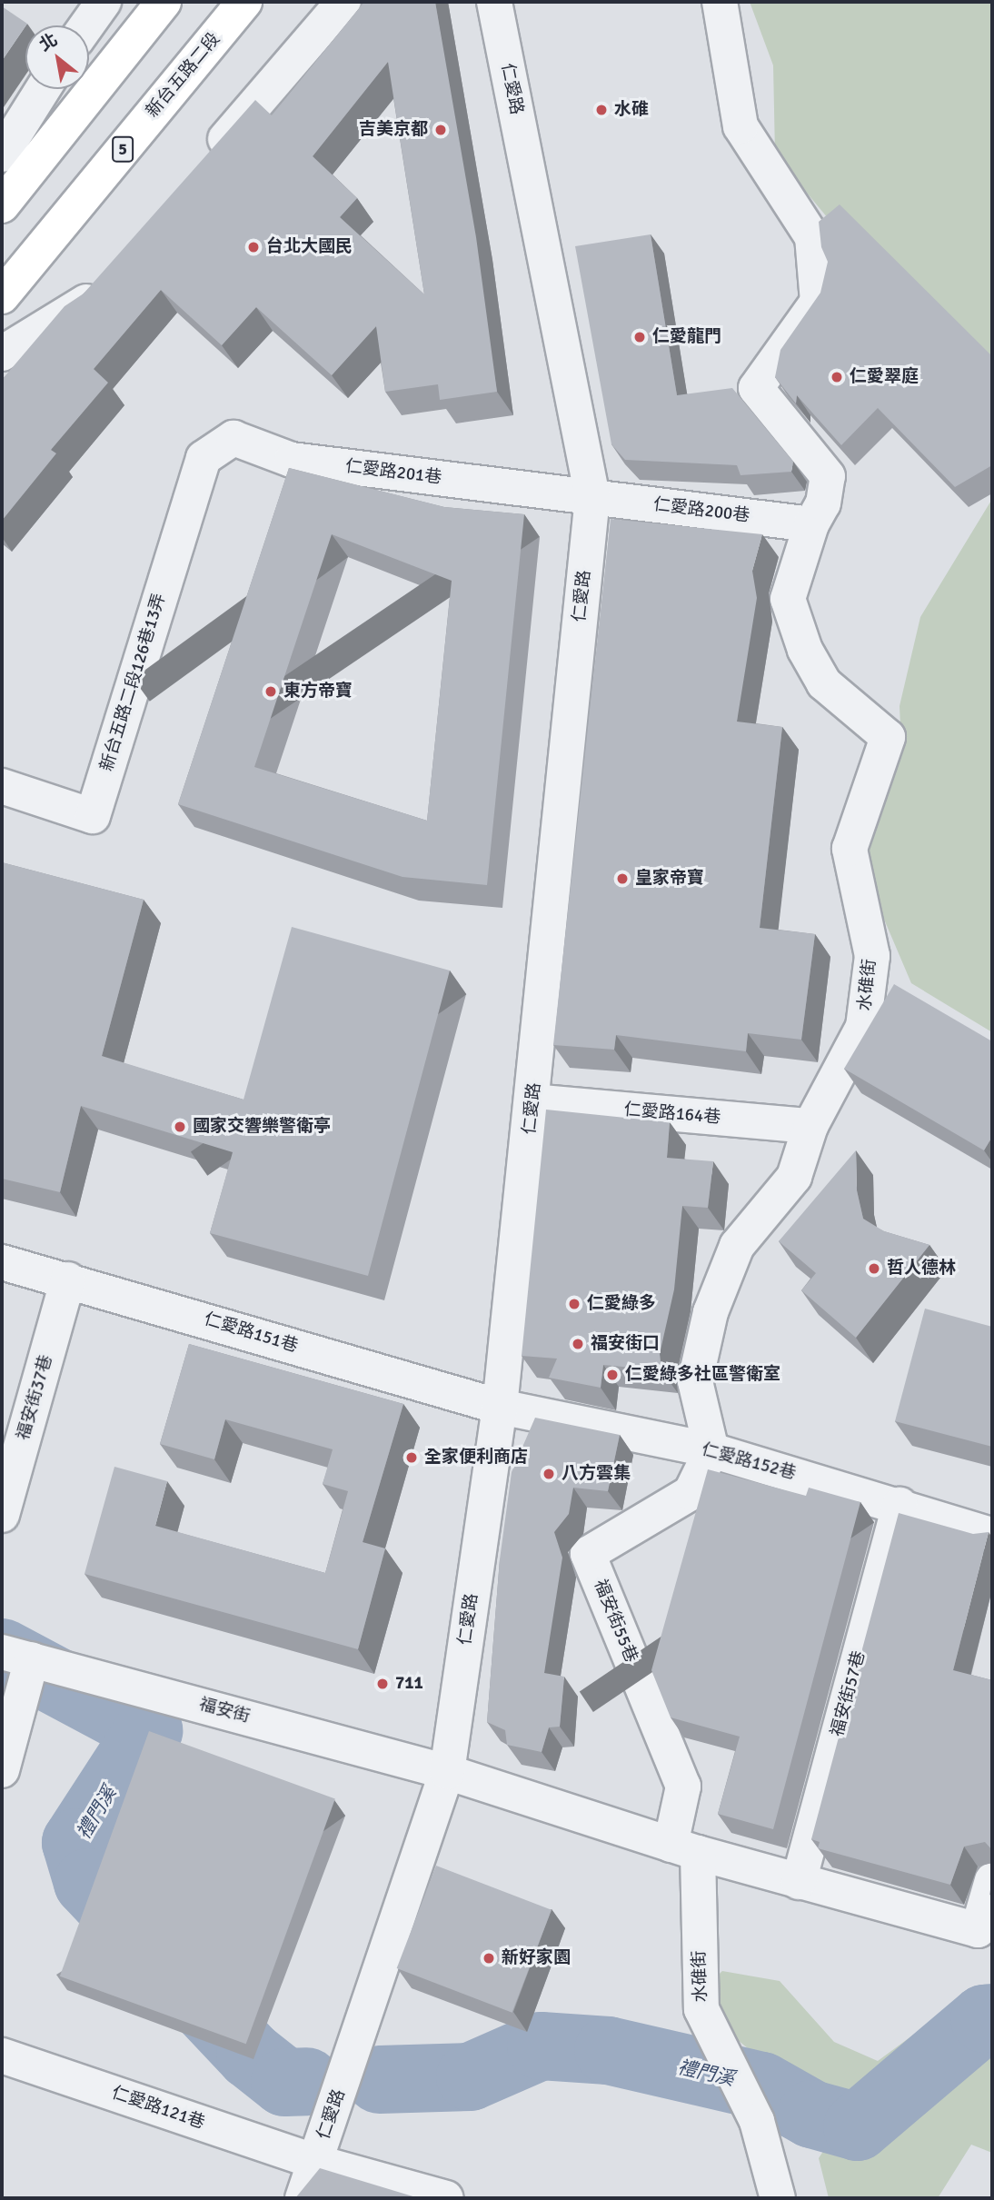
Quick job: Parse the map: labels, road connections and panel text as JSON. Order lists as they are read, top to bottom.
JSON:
{
  "streets": {
    "main road": ["新台五路二段", "5"],
    "street": [
      "仁愛路",
      "仁愛路201巷",
      "仁愛路200巷",
      "新台五路二段126巷13弄",
      "水碓街",
      "仁愛路164巷",
      "仁愛路151巷",
      "福安街37巷",
      "仁愛路152巷",
      "福安街55巷",
      "福安街57巷",
      "福安街",
      "仁愛路121巷"
    ]
  },
  "crossings": [
    ["仁愛路", "仁愛路201巷"],
    ["仁愛路", "仁愛路200巷"],
    ["仁愛路", "仁愛路164巷"],
    ["仁愛路", "仁愛路151巷"],
    ["仁愛路", "仁愛路152巷"],
    ["仁愛路", "福安街"],
    ["仁愛路", "仁愛路121巷"],
    ["仁愛路201巷", "仁愛路200巷"],
    ["仁愛路201巷", "新台五路二段126巷13弄"],
    ["仁愛路200巷", "水碓街"],
    ["水碓街", "仁愛路164巷"],
    ["水碓街", "仁愛路152巷"],
    ["水碓街", "福安街55巷"],
    ["水碓街", "福安街"],
    ["仁愛路151巷", "福安街37巷"],
    ["仁愛路151巷", "仁愛路152巷"],
    ["仁愛路152巷", "福安街55巷"],
    ["仁愛路152巷", "福安街57巷"],
    ["福安街55巷", "福安街"],
    ["福安街57巷", "福安街"]
  ],
  "water": ["禮門溪"],
  "places": [
    "水碓",
    "吉美京都",
    "台北大國民",
    "仁愛龍門",
    "仁愛翠庭",
    "東方帝寶",
    "皇家帝寶",
    "國家交響樂警衛亭",
    "哲人德林",
    "仁愛綠多",
    "福安街口",
    "仁愛綠多社區警衛室",
    "全家便利商店",
    "八方雲集",
    "711",
    "新好家園"
  ],
  "north": "top left"
}
